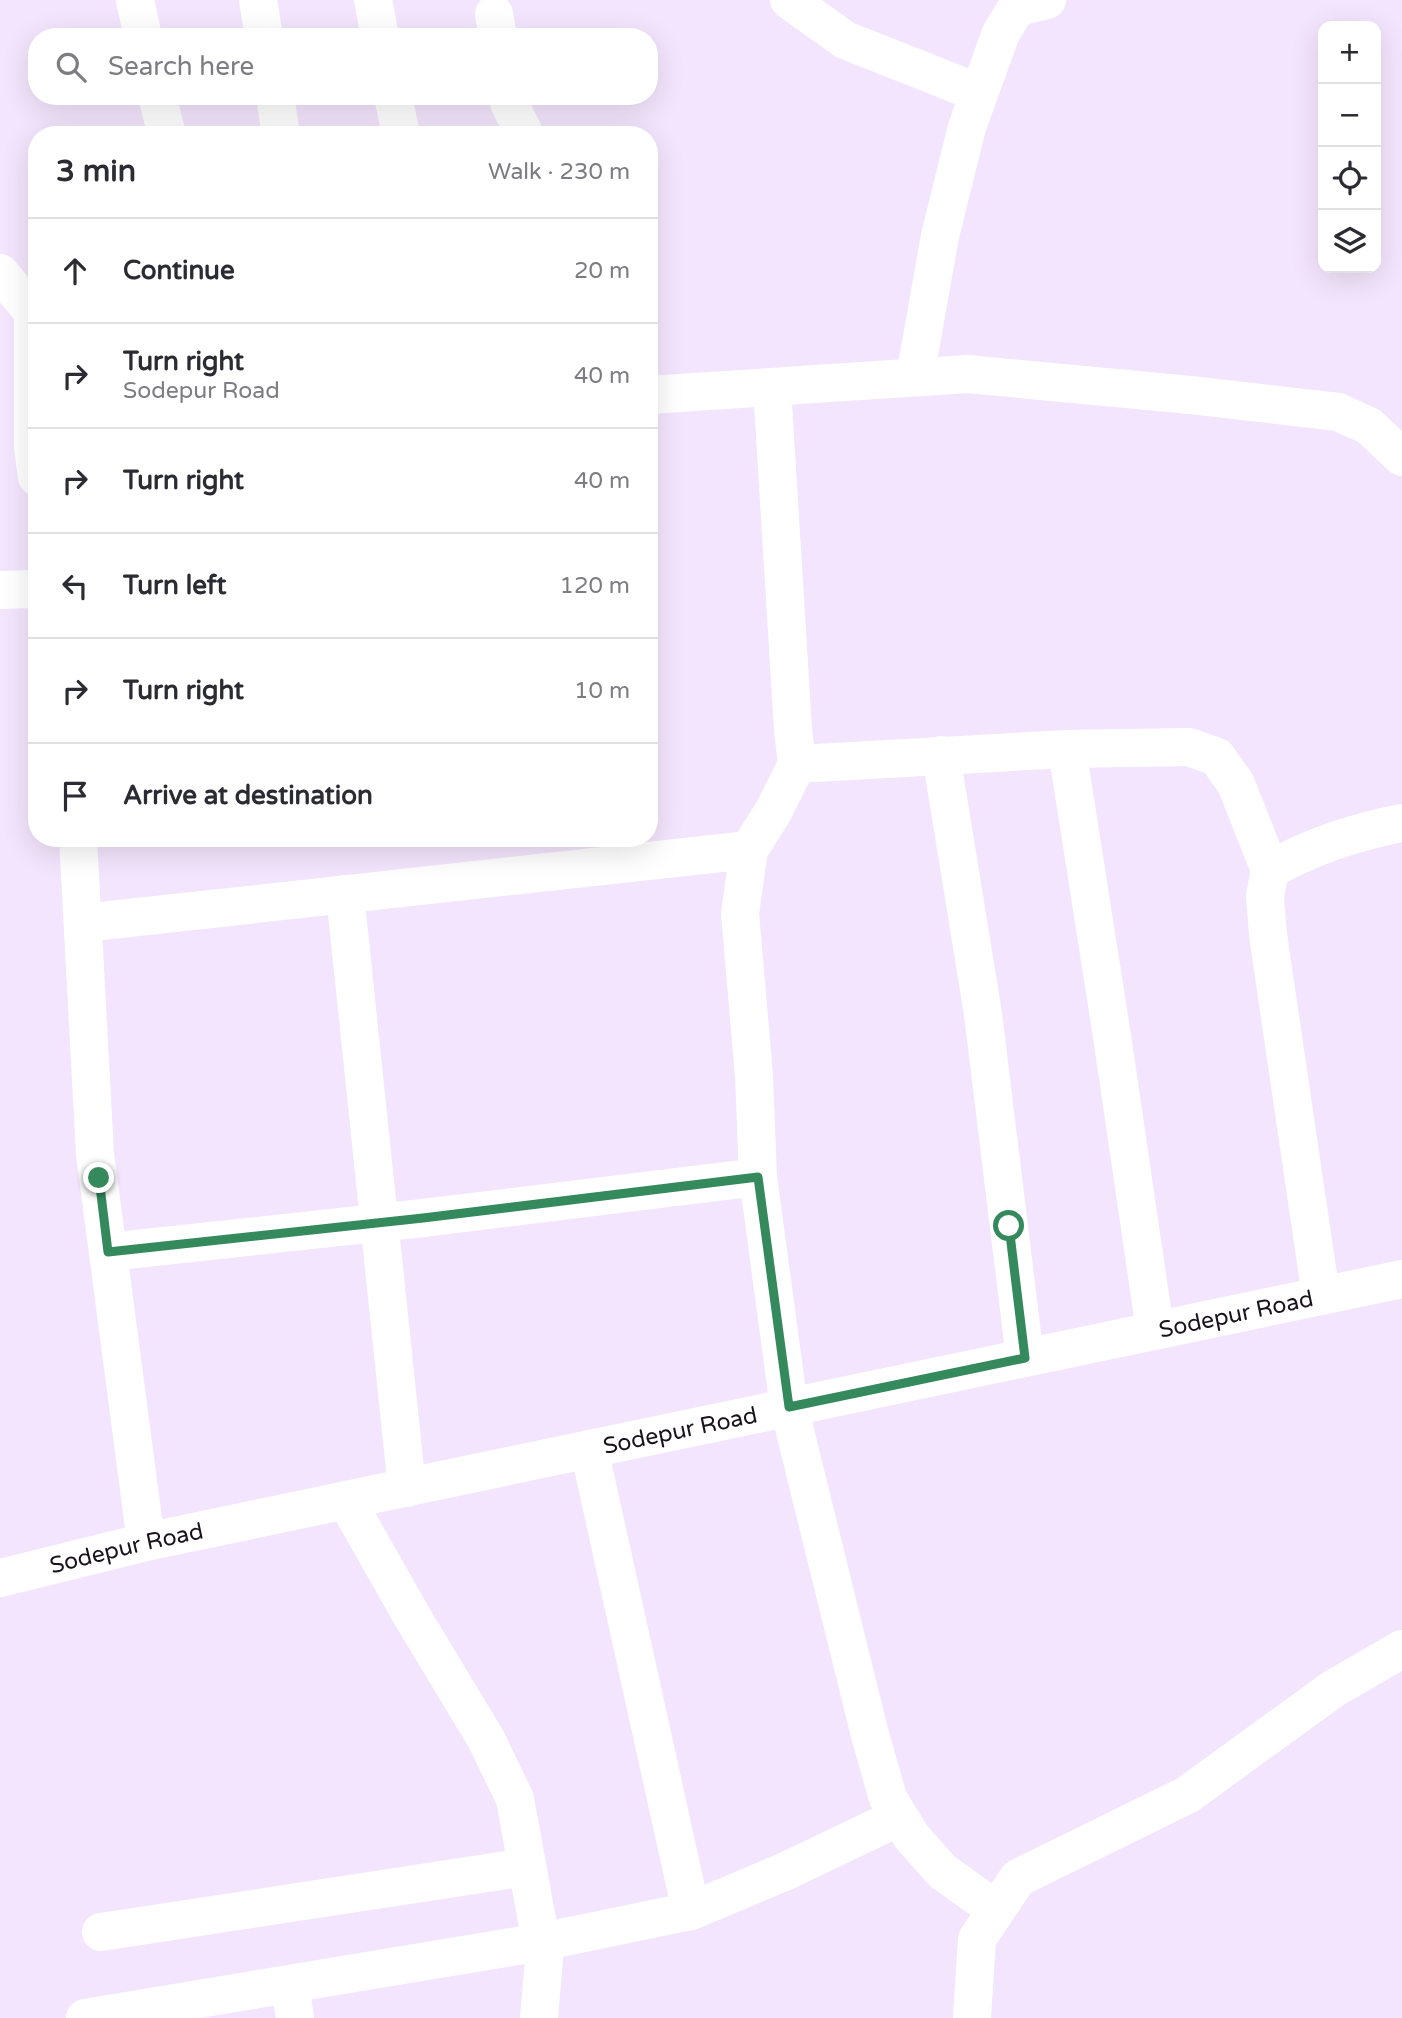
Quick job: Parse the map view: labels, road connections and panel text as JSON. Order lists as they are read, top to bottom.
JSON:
{
  "streets": {
    "street": ["Sodepur Road"]
  },
  "page": {
    "map_buttons": ["+", "−"],
    "search": "Search here",
    "heading": ["3 min", "Walk · 230 m"],
    "list": [
      ["Continue", "20 m"],
      ["Turn right", "Sodepur Road", "40 m"],
      ["Turn right", "40 m"],
      ["Turn left", "120 m"],
      ["Turn right", "10 m"],
      "Arrive at destination"
    ]
  }
}
